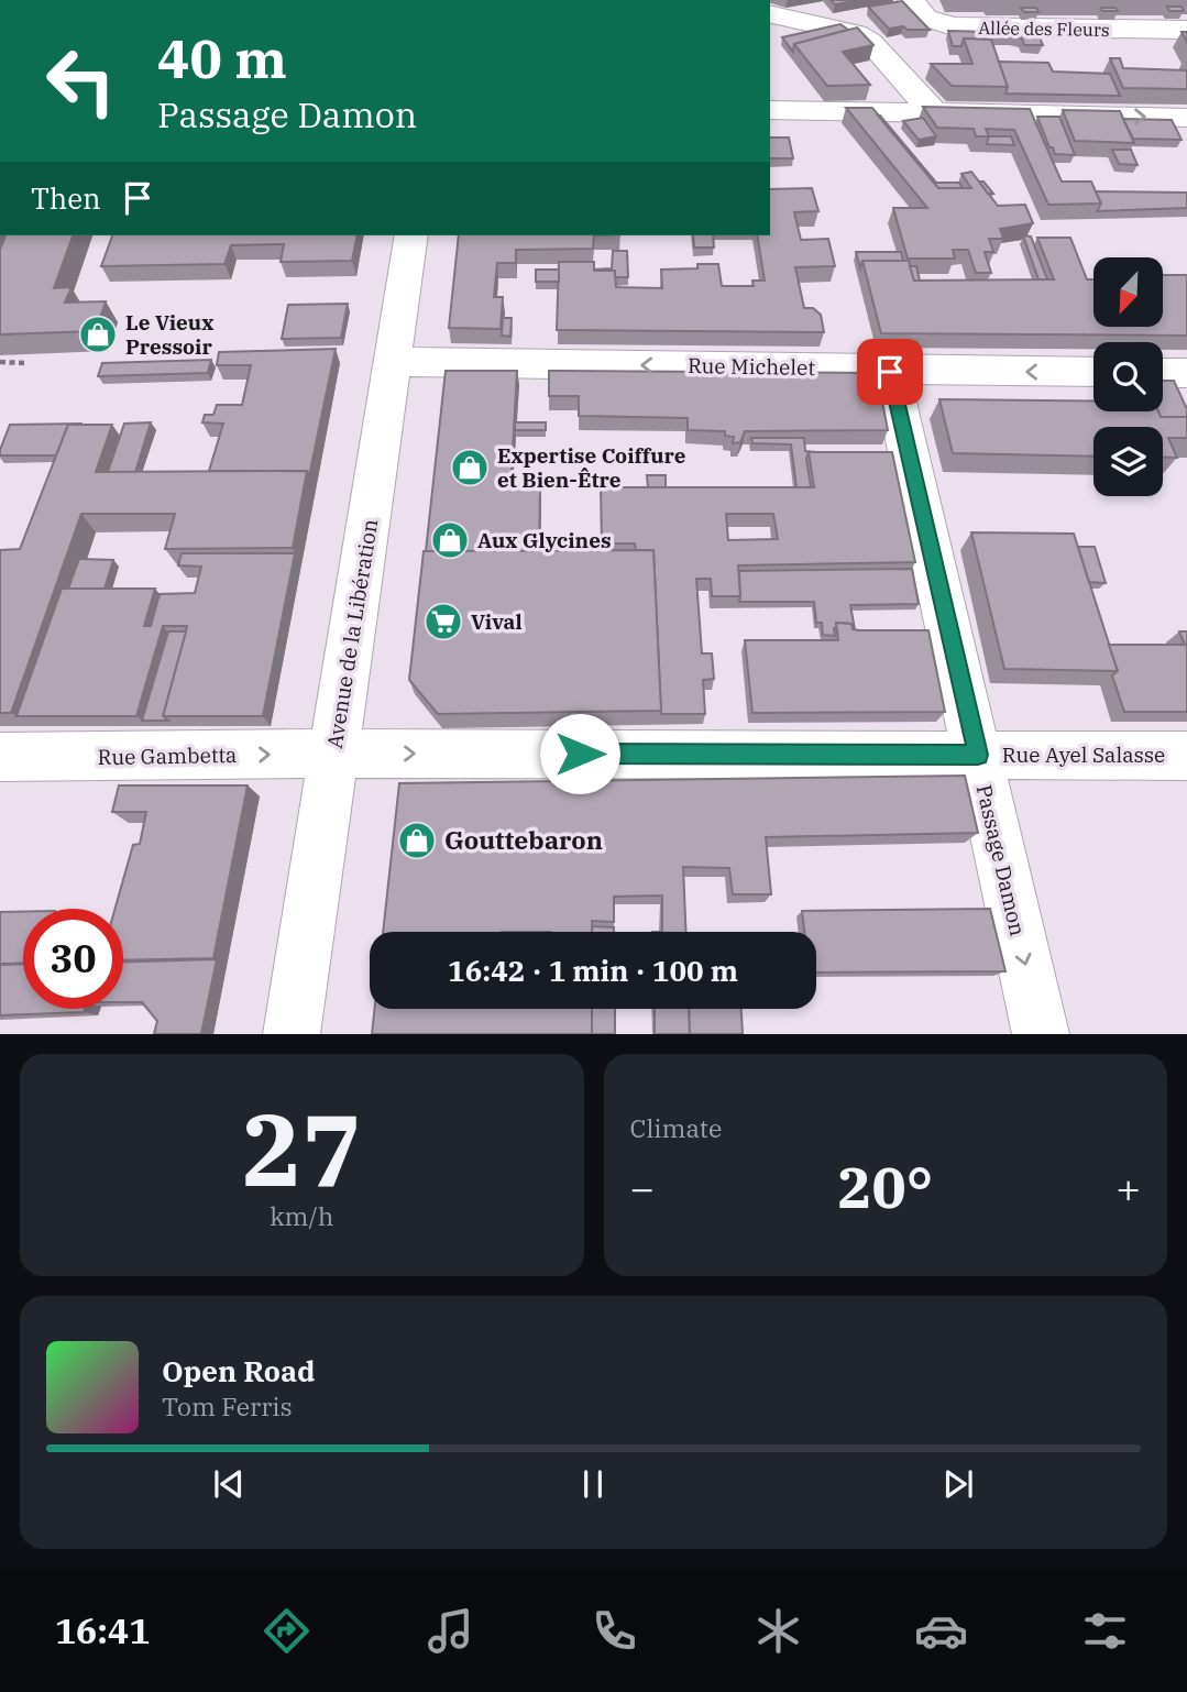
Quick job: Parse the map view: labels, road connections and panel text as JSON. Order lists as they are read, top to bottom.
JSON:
{
  "streets": {
    "street": [
      "Allée des Fleurs",
      "Rue Michelet",
      "Avenue de la Libération",
      "Rue Ayel Salasse",
      "Rue Gambetta",
      "Passage Damon"
    ]
  },
  "crossings": [
    ["Rue Michelet", "Avenue de la Libération"],
    ["Rue Michelet", "Passage Damon"],
    ["Avenue de la Libération", "Rue Ayel Salasse"],
    ["Avenue de la Libération", "Rue Gambetta"],
    ["Rue Ayel Salasse", "Rue Gambetta"],
    ["Rue Ayel Salasse", "Passage Damon"]
  ],
  "one_way": ["Rue Ayel Salasse", "Rue Gambetta", "Passage Damon"],
  "places": {
    "shop": [
      "Le Vieux Pressoir",
      "Expertise Coiffure et Bien-Être",
      "Aux Glycines",
      "Gouttebaron"
    ],
    "supermarket": ["Vival"]
  },
  "north": "bottom left",
  "page": {
    "turn": ["40 m", "Passage Damon"],
    "then": "Then",
    "limit": "30",
    "trip": "16:42 · 1 min · 100 m",
    "tile": [
      ["27", "km/h"],
      "Climate"
    ],
    "heat": ["−", "20°", "+"],
    "song": ["Open Road", "Tom Ferris"],
    "tabs": "16:41"
  }
}
